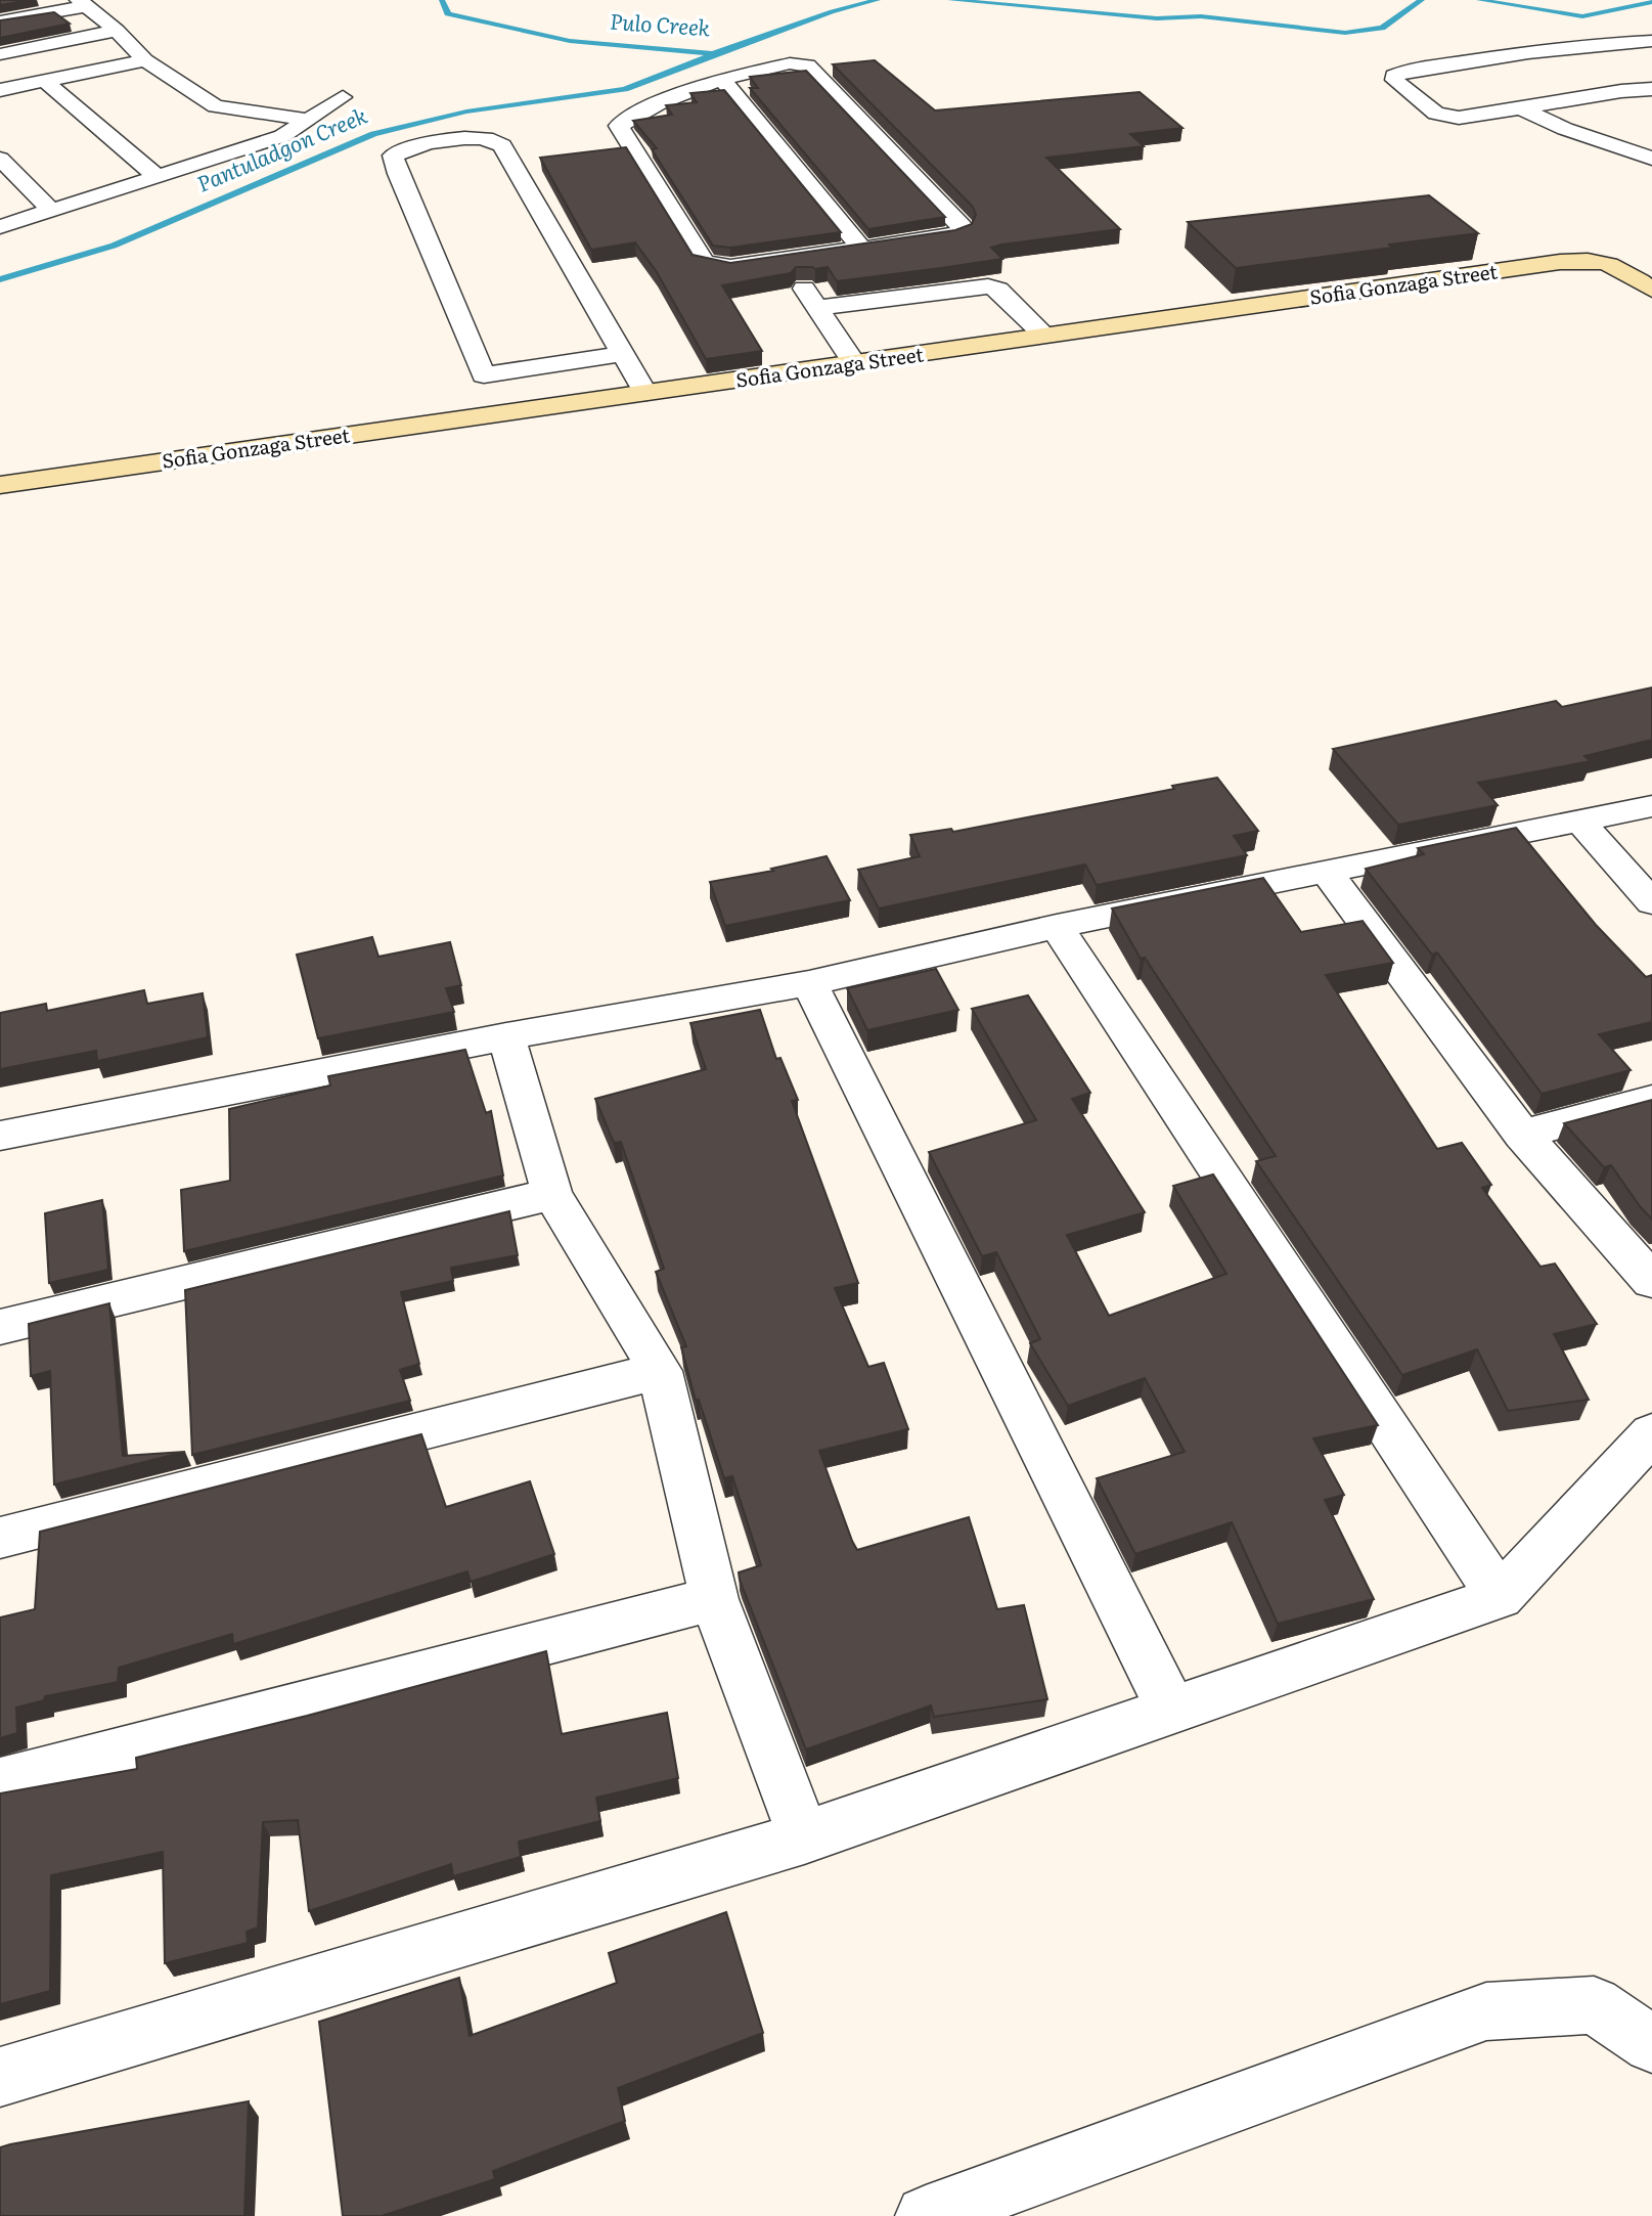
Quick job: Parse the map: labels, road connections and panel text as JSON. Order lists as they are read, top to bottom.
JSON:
{
  "streets": {
    "street": ["Sofia Gonzaga Street"]
  },
  "water": ["Pulo Creek", "Pantuladgon Creek"]
}
